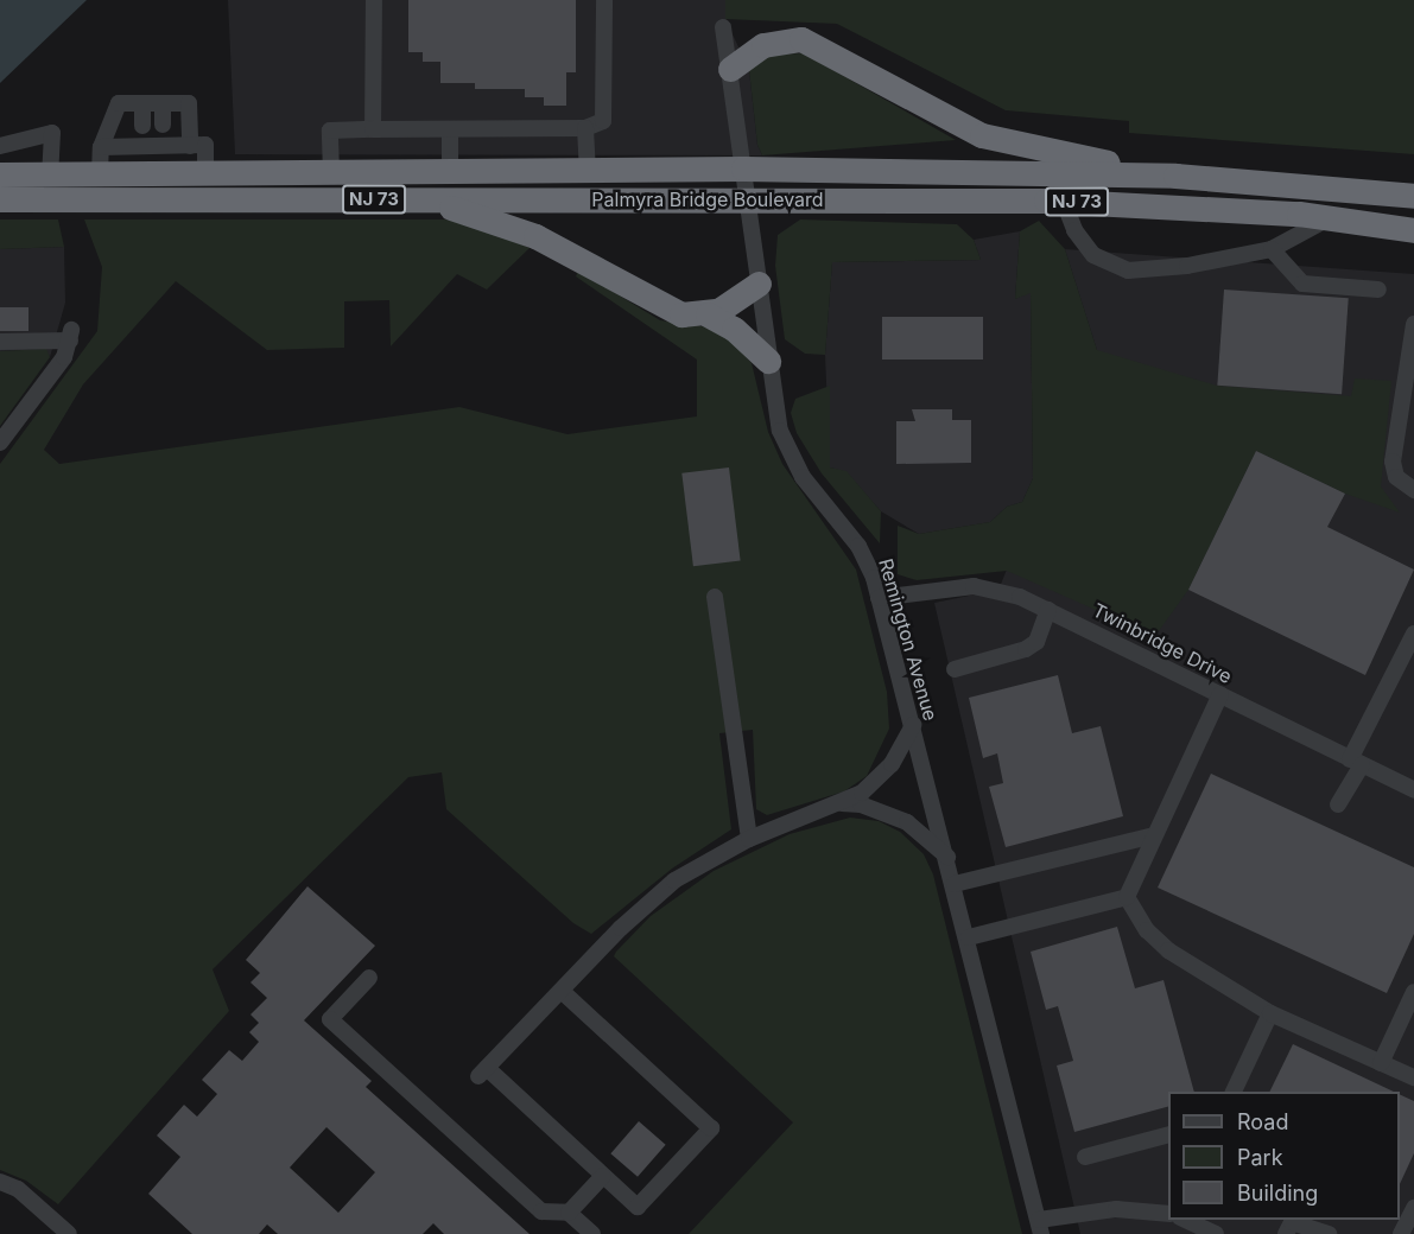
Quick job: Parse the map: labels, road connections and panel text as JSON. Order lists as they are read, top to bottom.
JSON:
{
  "streets": {
    "highway": ["NJ 73", "Palmyra Bridge Boulevard"],
    "street": ["Remington Avenue", "Twinbridge Drive"]
  },
  "crossings": [
    ["Palmyra Bridge Boulevard", "Remington Avenue"],
    ["Remington Avenue", "Twinbridge Drive"]
  ],
  "legend": ["Road", "Park", "Building"]
}
